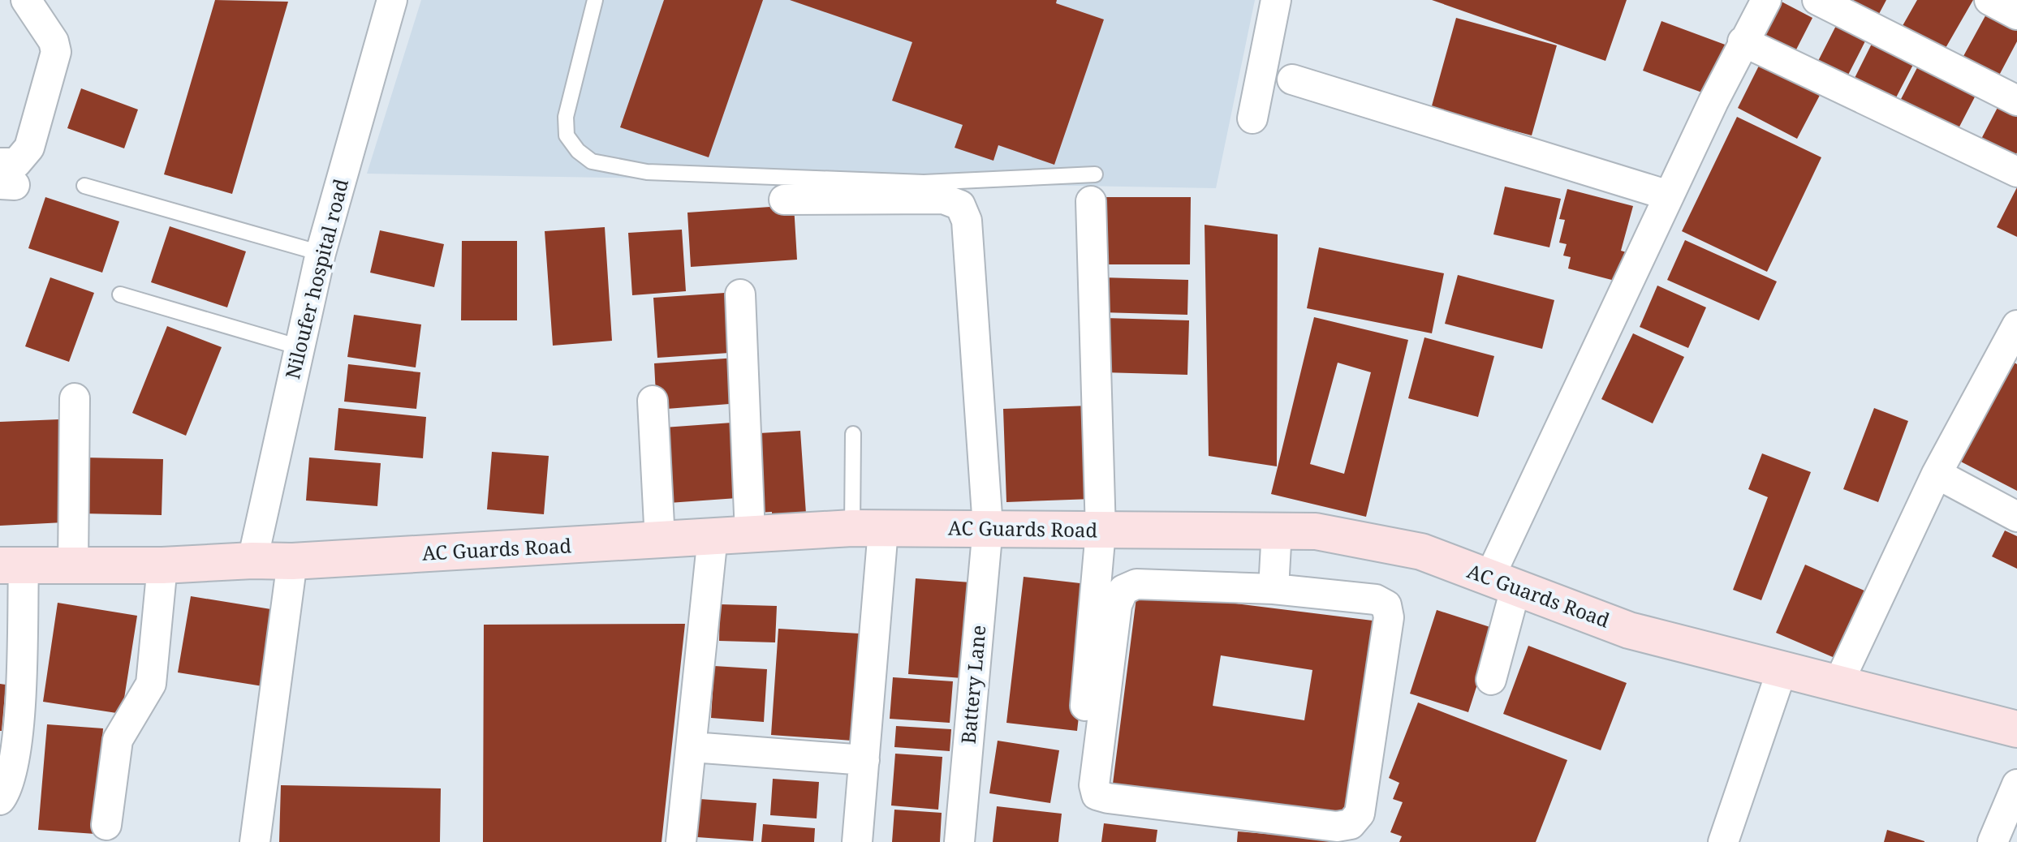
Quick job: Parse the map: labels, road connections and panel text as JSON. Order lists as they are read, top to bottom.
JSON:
{
  "streets": {
    "street": ["Niloufer hospital road", "AC Guards Road", "Battery Lane"]
  },
  "crossings": [
    ["Niloufer hospital road", "AC Guards Road"],
    ["AC Guards Road", "Battery Lane"]
  ]
}
